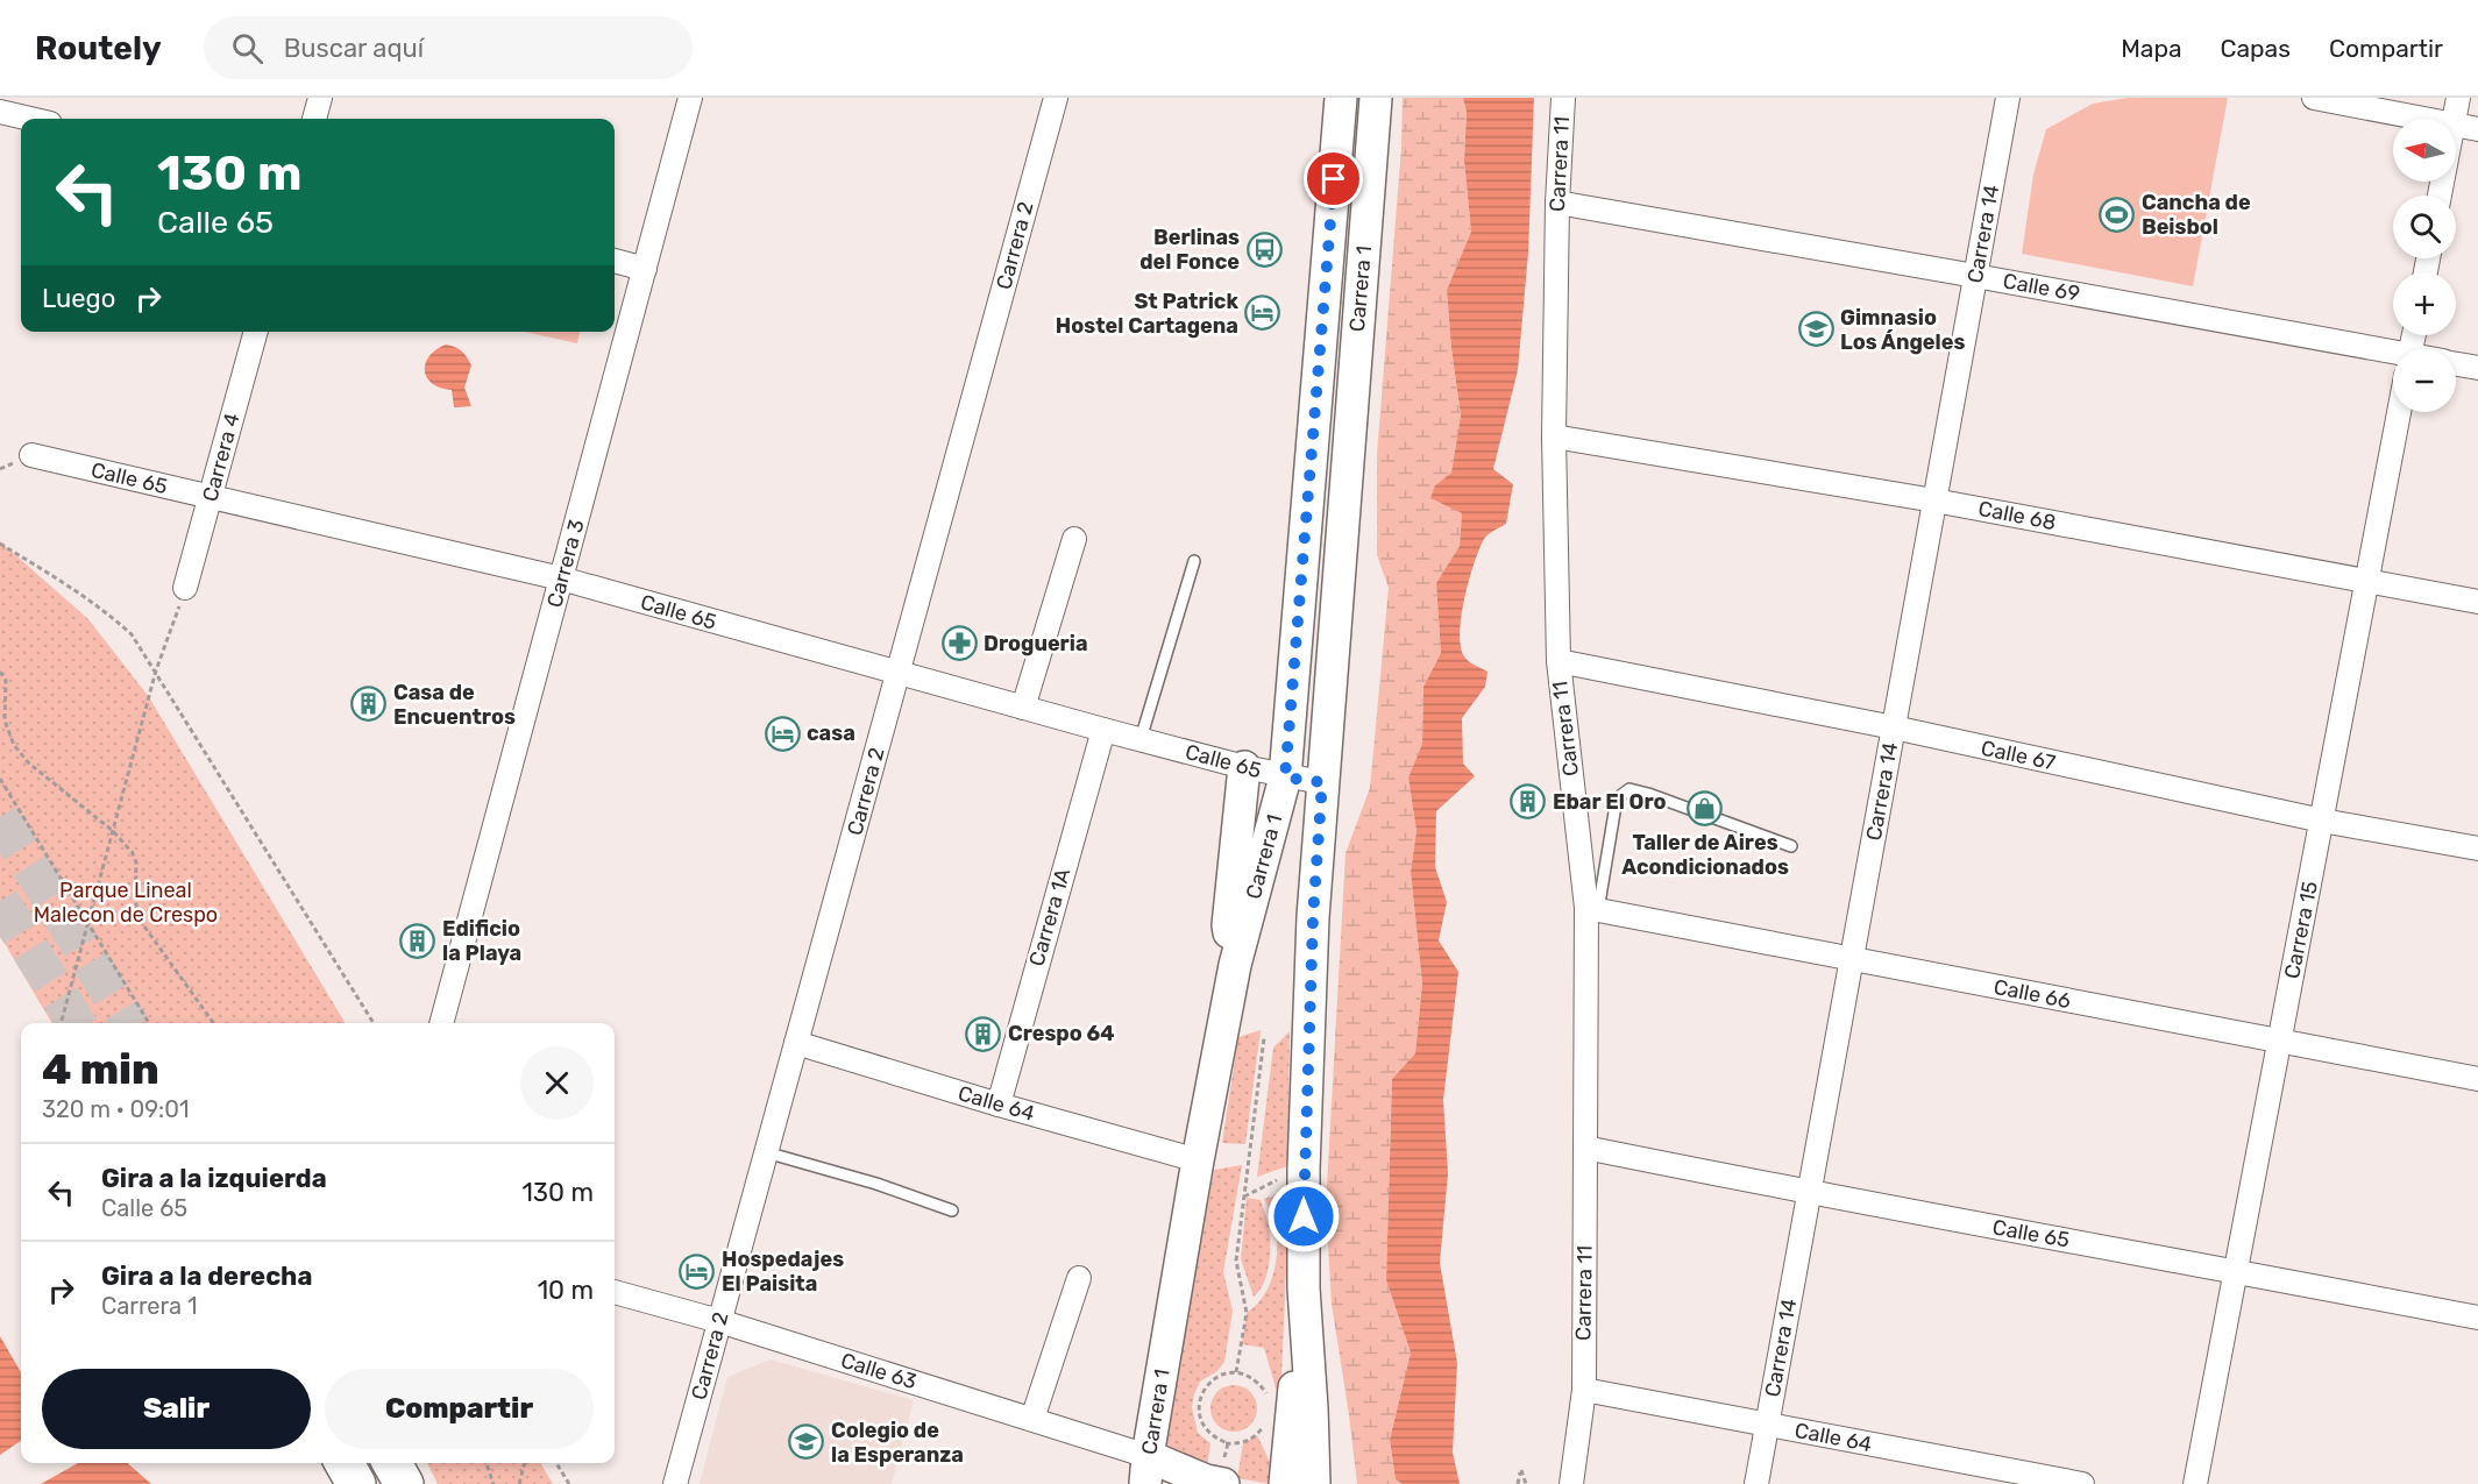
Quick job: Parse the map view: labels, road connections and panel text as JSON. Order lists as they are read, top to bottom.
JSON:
{
  "streets": {
    "main road": ["Carrera 1"],
    "street": [
      "Carrera 11",
      "Carrera 14",
      "Carrera 2",
      "Calle 69",
      "Carrera 4",
      "Calle 65",
      "Calle 68",
      "Carrera 3",
      "Calle 67",
      "Carrera 1A",
      "Carrera 15",
      "Calle 66",
      "Calle 64",
      "Calle 63"
    ]
  },
  "crossings": [
    ["Carrera 11", "Calle 69"],
    ["Carrera 11", "Calle 65"],
    ["Carrera 11", "Calle 68"],
    ["Carrera 11", "Calle 67"],
    ["Carrera 11", "Calle 66"],
    ["Carrera 11", "Calle 64"],
    ["Carrera 14", "Calle 69"],
    ["Carrera 14", "Calle 65"],
    ["Carrera 14", "Calle 68"],
    ["Carrera 14", "Calle 67"],
    ["Carrera 14", "Calle 66"],
    ["Carrera 14", "Calle 64"],
    ["Carrera 2", "Calle 65"],
    ["Carrera 2", "Calle 64"],
    ["Carrera 2", "Calle 63"],
    ["Carrera 1", "Calle 65"],
    ["Carrera 1", "Calle 64"],
    ["Carrera 1", "Calle 63"],
    ["Carrera 4", "Calle 65"],
    ["Calle 65", "Carrera 3"],
    ["Calle 65", "Carrera 1A"],
    ["Calle 65", "Carrera 15"],
    ["Calle 68", "Carrera 15"],
    ["Calle 67", "Carrera 15"],
    ["Carrera 1A", "Calle 64"],
    ["Carrera 15", "Calle 66"]
  ],
  "parks": ["Parque Lineal Malecon de Crespo"],
  "places": {
    "sports": ["Cancha de Beisbol"],
    "bus stop": ["Berlinas del Fonce"],
    "hotel": ["St Patrick Hostel Cartagena", "casa", "Hospedajes El Paisita"],
    "school or university": ["Gimnasio Los Ángeles", "Colegio de la Esperanza"],
    "pharmacy": ["Drogueria"],
    "building": [
      "Casa de Encuentros",
      "Ebar El Oro",
      "Edificio la Playa",
      "Crespo 64"
    ],
    "shop": ["Taller de Aires Acondicionados"]
  },
  "north": "left",
  "page": {
    "header": "Routely",
    "search": "Buscar aquí",
    "nav": ["Mapa", "Capas", "Compartir"],
    "map_buttons": ["+", "−"],
    "turn": ["130 m", "Calle 65"],
    "then": "Luego",
    "heading": ["4 min", "320 m · 09:01"],
    "list": [
      {
        "name": "Gira a la izquierda",
        "note": "Calle 65",
        "value": "130 m"
      },
      {
        "name": "Gira a la derecha",
        "note": "Carrera 1",
        "value": "10 m"
      }
    ],
    "buttons": ["Salir", "Compartir"]
  }
}
